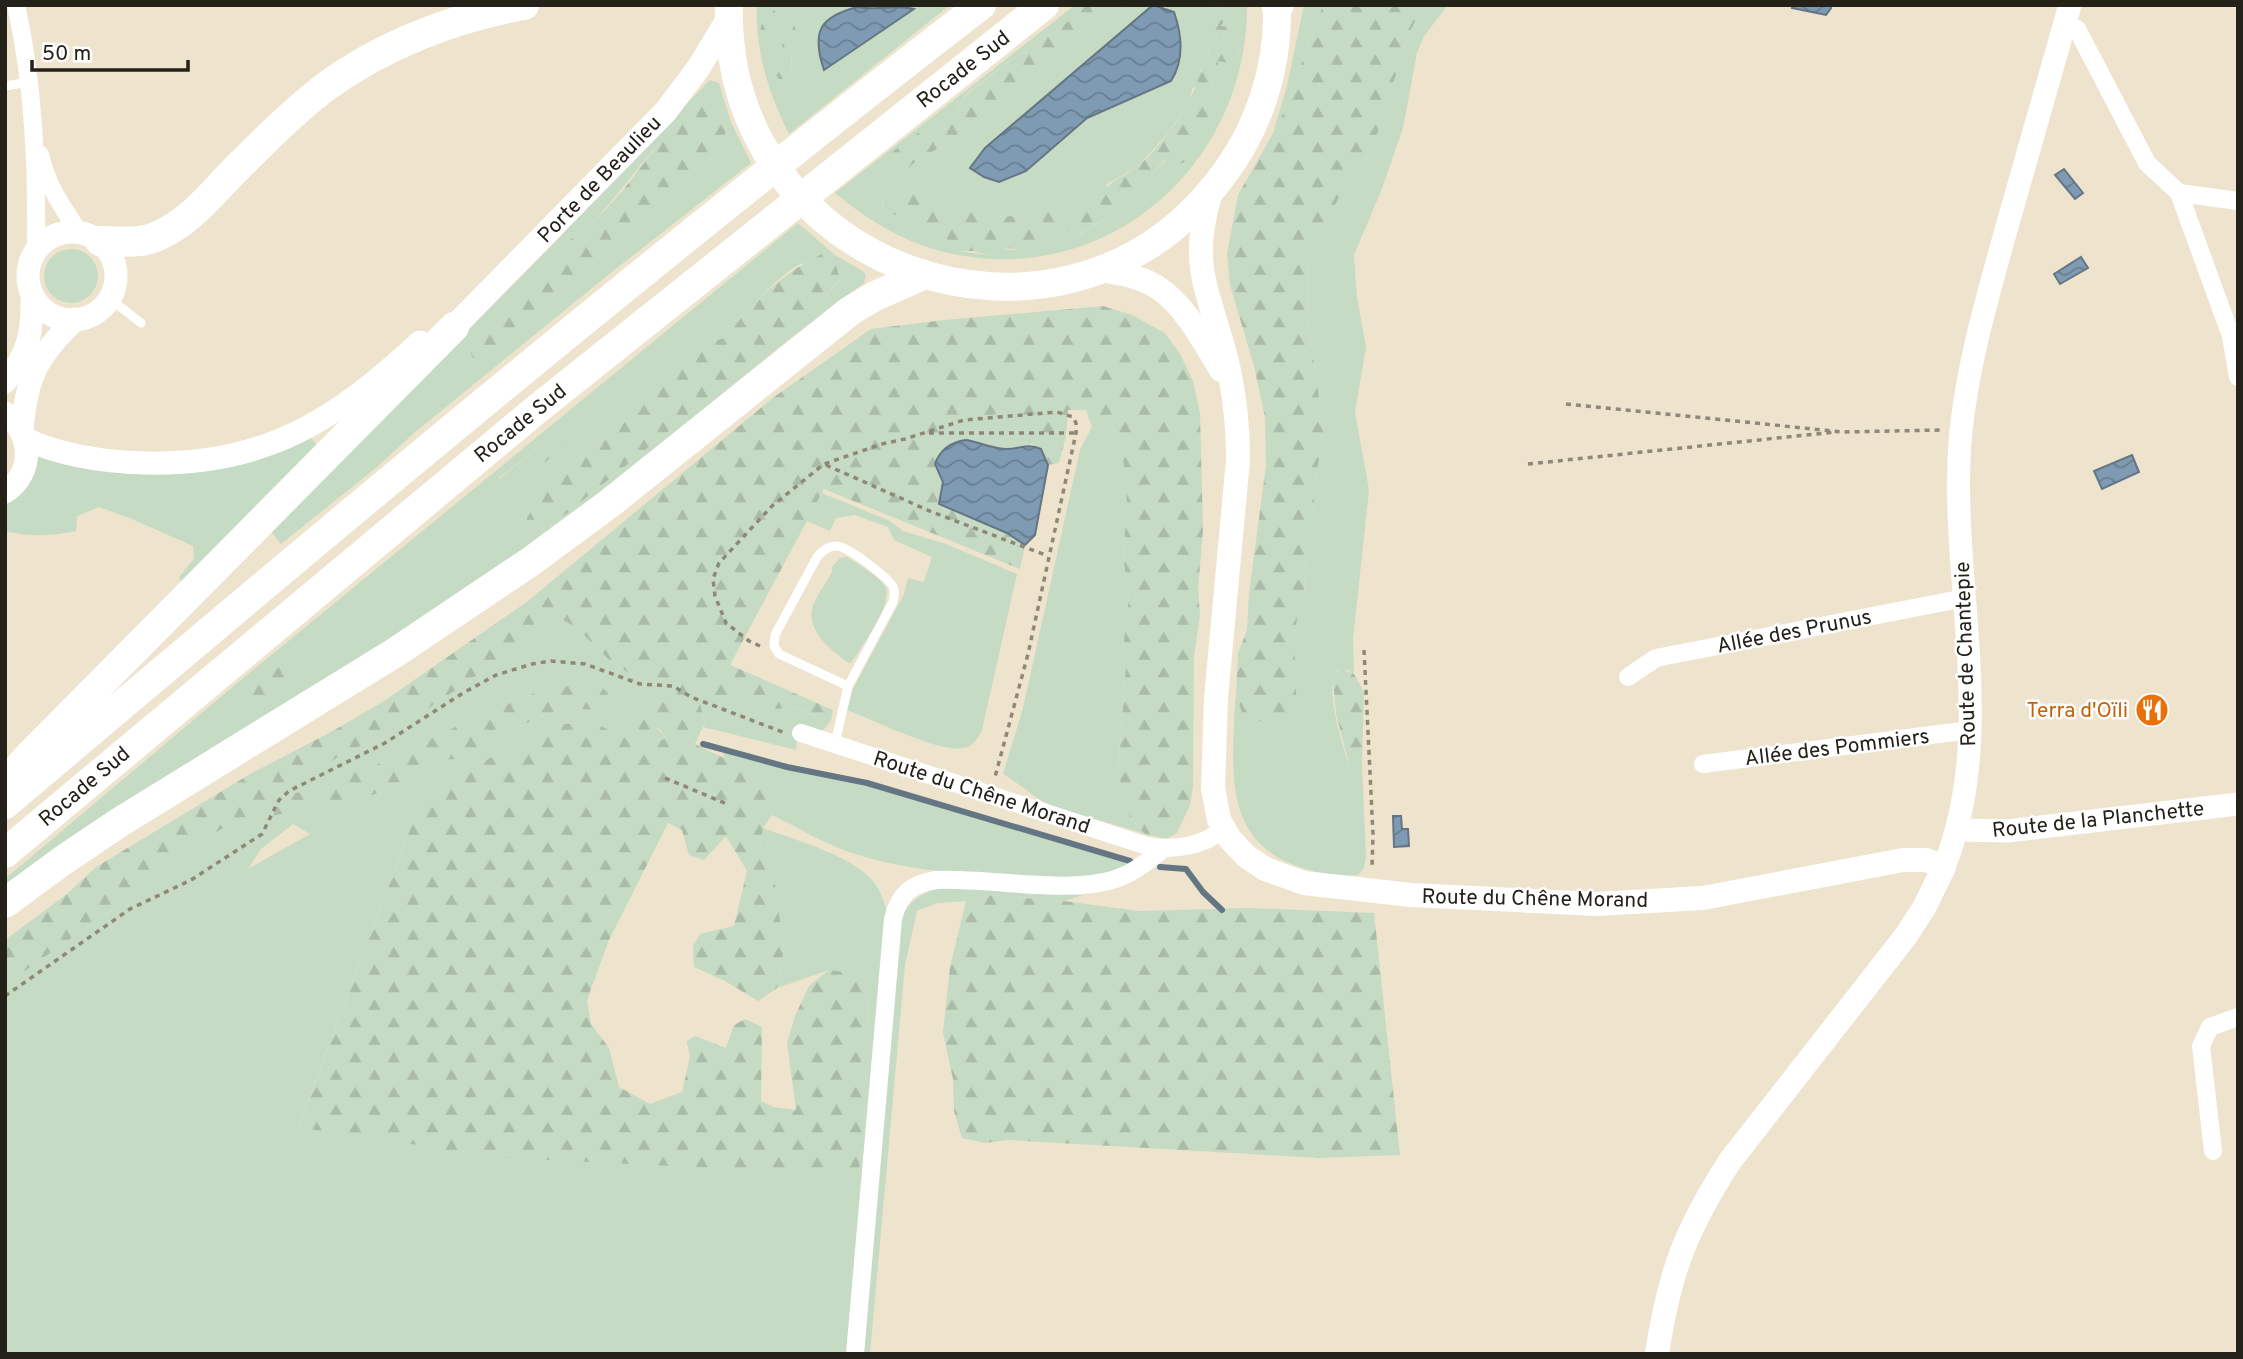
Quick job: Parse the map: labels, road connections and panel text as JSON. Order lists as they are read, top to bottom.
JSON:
{
  "streets": {
    "highway": ["Rocade Sud"],
    "main road": ["Porte de Beaulieu", "Route de Chantepie", "Route du Chêne Morand"],
    "street": ["Allée des Prunus", "Allée des Pommiers", "Route de la Planchette"]
  },
  "crossings": [
    ["Allée des Prunus", "Route de Chantepie"],
    ["Route de Chantepie", "Allée des Pommiers"],
    ["Route de Chantepie", "Route du Chêne Morand"],
    ["Route de Chantepie", "Route de la Planchette"]
  ],
  "places": {
    "restaurant": ["Terra d'Oïli"]
  },
  "scale_bar": "50 m"
}
